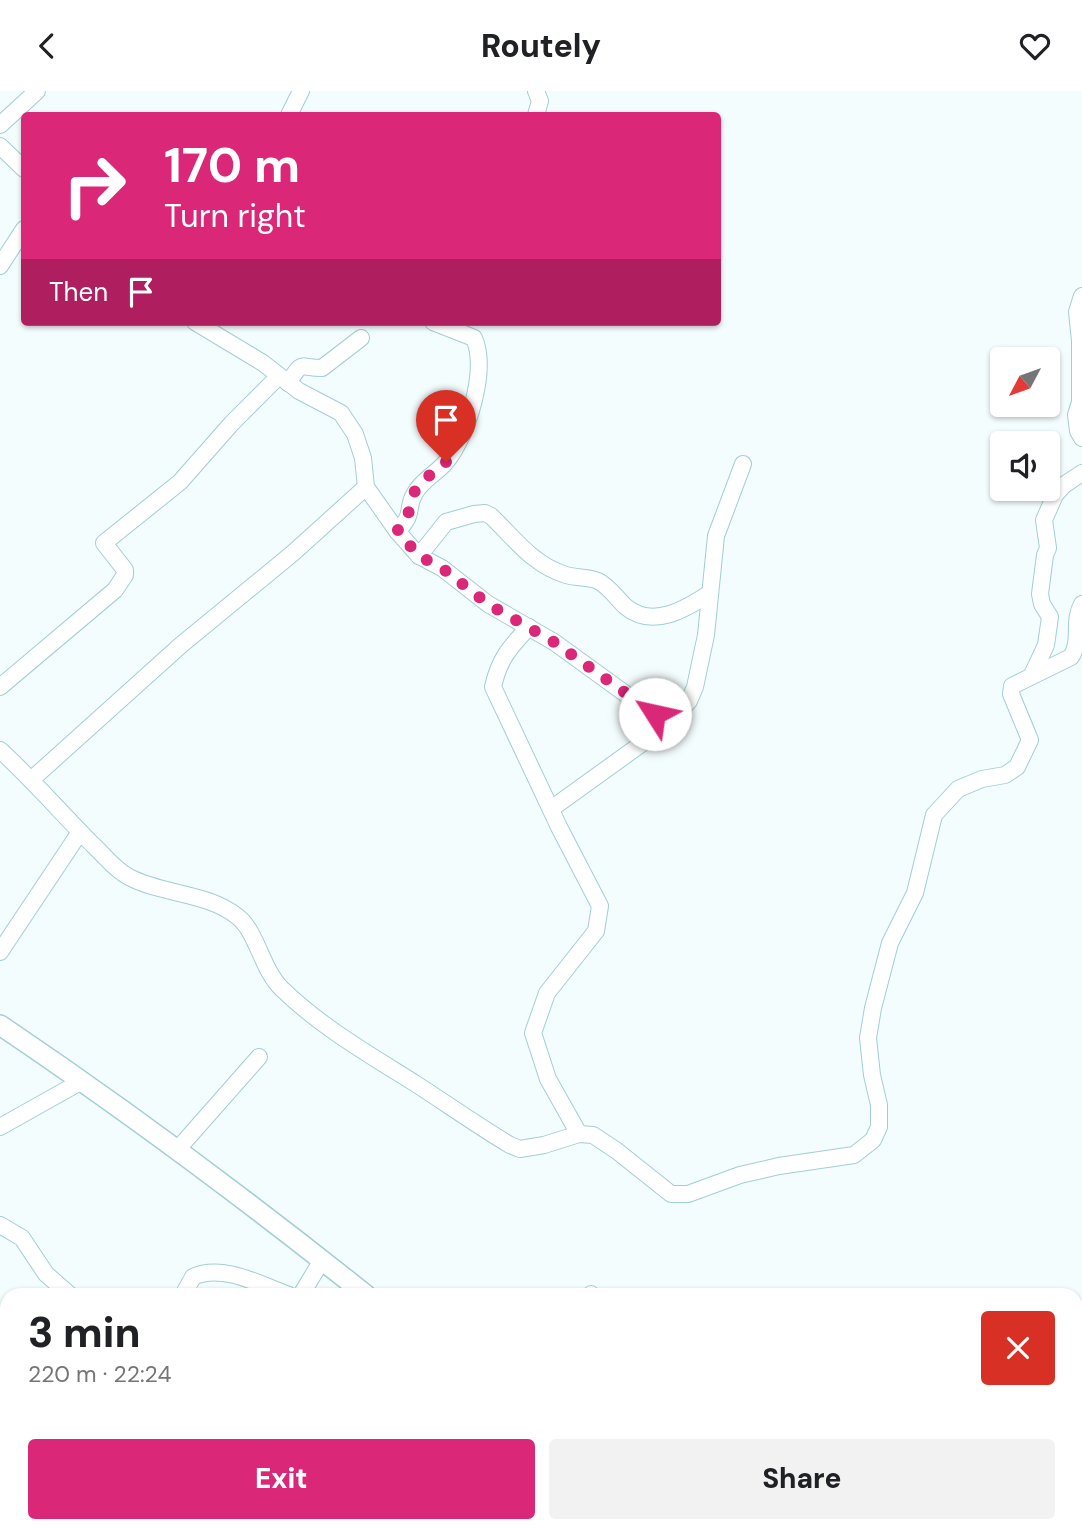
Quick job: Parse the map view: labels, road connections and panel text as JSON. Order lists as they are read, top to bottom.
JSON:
{
  "north": "bottom left",
  "page": {
    "header": "Routely",
    "turn": ["170 m", "Turn right"],
    "then": "Then",
    "heading": ["3 min", "220 m · 22:24"],
    "buttons": ["Exit", "Share"]
  }
}
